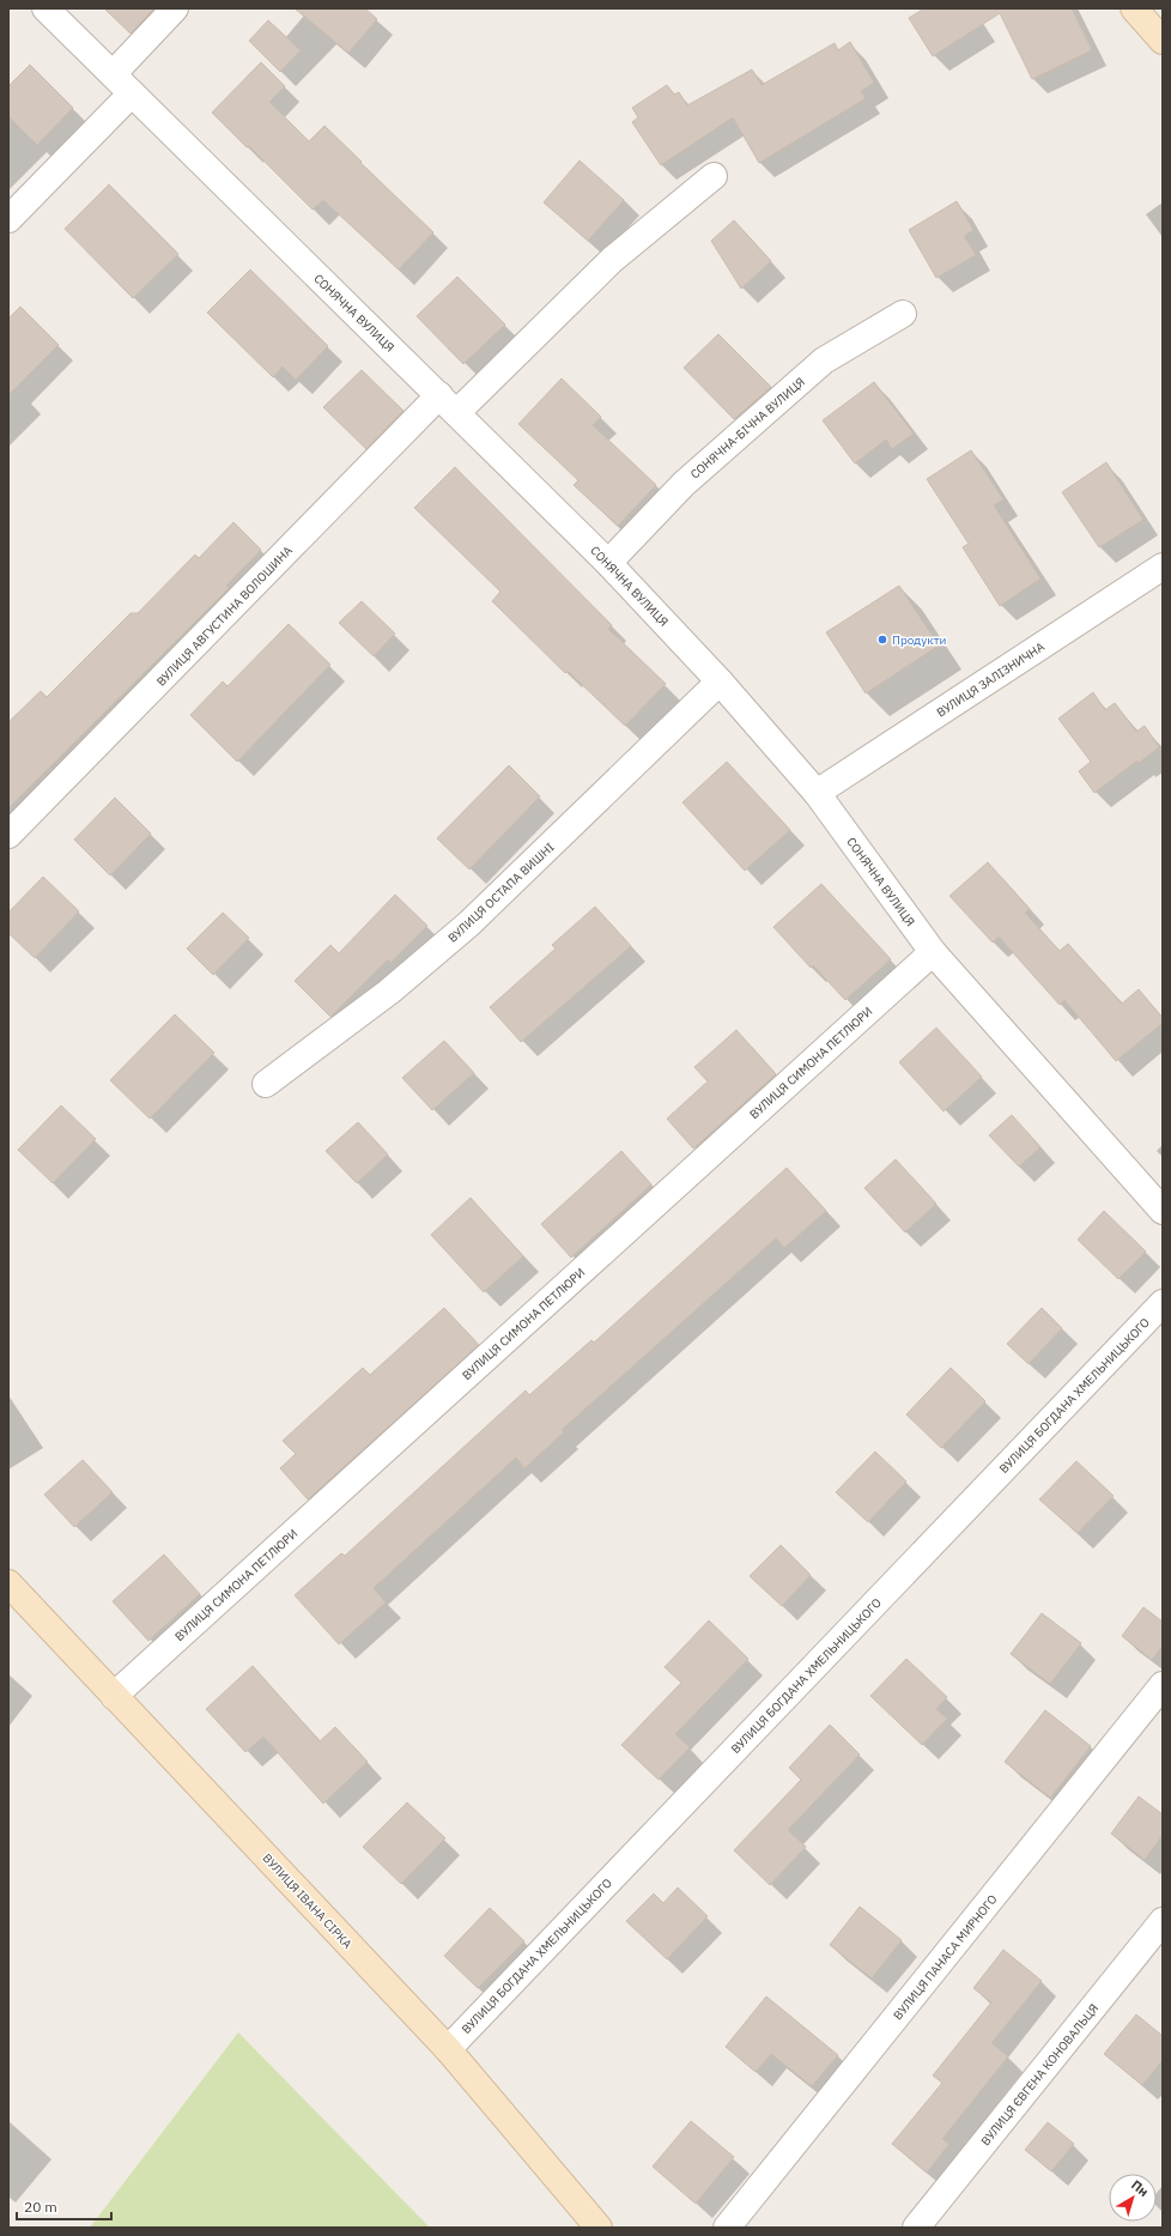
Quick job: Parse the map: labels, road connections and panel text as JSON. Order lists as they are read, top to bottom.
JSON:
{
  "streets": {
    "street": [
      "СОНЯЧНА ВУЛИЦЯ",
      "СОНЯЧНА-БІЧНА ВУЛИЦЯ",
      "ВУЛИЦЯ АВГУСТИНА ВОЛОШИНА",
      "ВУЛИЦЯ ЗАЛІЗНИЧНА",
      "ВУЛИЦЯ ОСТАПА ВИШНІ",
      "ВУЛИЦЯ СИМОНА ПЕТЛЮРИ",
      "ВУЛИЦЯ БОГДАНА ХМЕЛЬНИЦЬКОГО",
      "ВУЛИЦЯ ІВАНА СІРКА",
      "ВУЛИЦЯ ПАНАСА МИРНОГО",
      "ВУЛИЦЯ ЄВГЕНА КОНОВАЛЬЦЯ"
    ]
  },
  "crossings": [
    ["СОНЯЧНА ВУЛИЦЯ", "СОНЯЧНА-БІЧНА ВУЛИЦЯ"],
    ["СОНЯЧНА ВУЛИЦЯ", "ВУЛИЦЯ АВГУСТИНА ВОЛОШИНА"],
    ["СОНЯЧНА ВУЛИЦЯ", "ВУЛИЦЯ ЗАЛІЗНИЧНА"],
    ["СОНЯЧНА ВУЛИЦЯ", "ВУЛИЦЯ ОСТАПА ВИШНІ"],
    ["СОНЯЧНА ВУЛИЦЯ", "ВУЛИЦЯ СИМОНА ПЕТЛЮРИ"],
    ["ВУЛИЦЯ СИМОНА ПЕТЛЮРИ", "ВУЛИЦЯ ІВАНА СІРКА"],
    ["ВУЛИЦЯ БОГДАНА ХМЕЛЬНИЦЬКОГО", "ВУЛИЦЯ ІВАНА СІРКА"]
  ],
  "places": ["Продукти"],
  "scale_bar": "20 m",
  "north": "top right"
}
